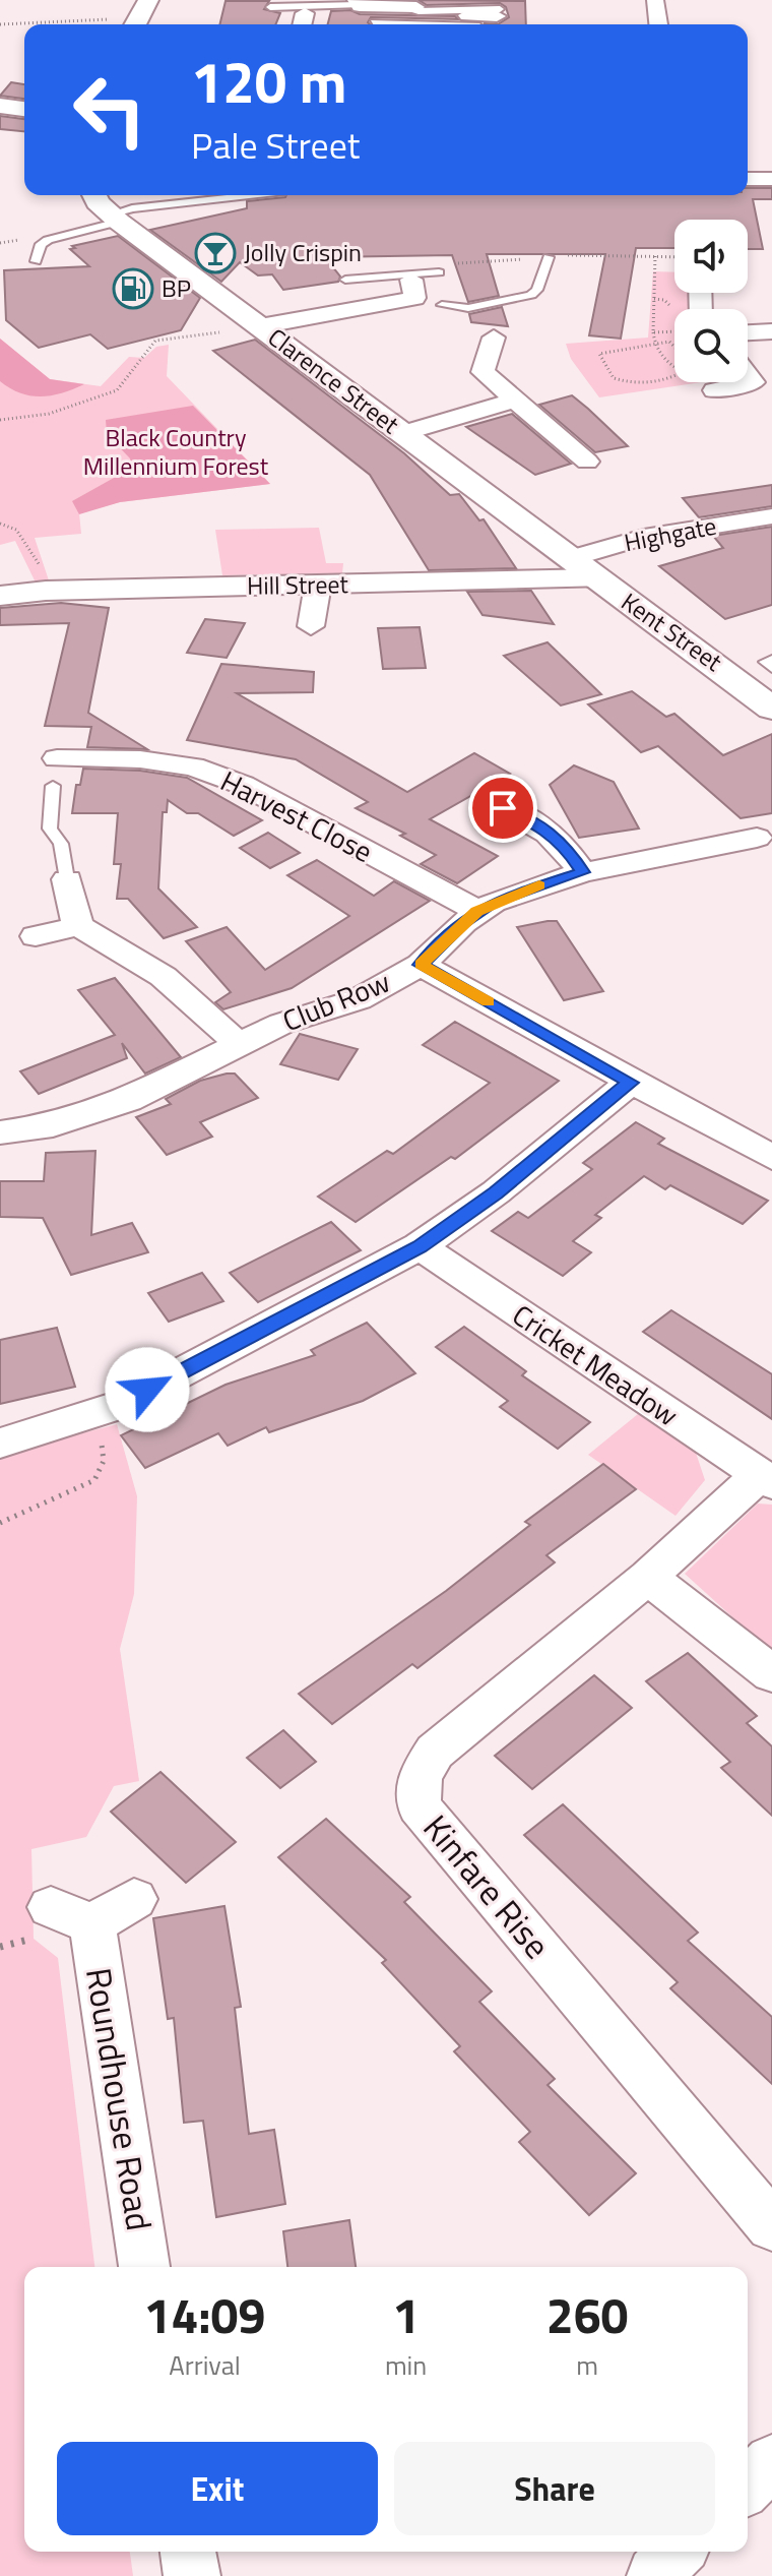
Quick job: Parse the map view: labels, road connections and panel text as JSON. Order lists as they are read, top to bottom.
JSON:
{
  "streets": {
    "main road": ["Clarence Street", "Hill Street", "Kent Street"],
    "street": [
      "Highgate",
      "Harvest Close",
      "Club Row",
      "Cricket Meadow",
      "Kinfare Rise",
      "Roundhouse Road"
    ]
  },
  "crossings": [
    ["Clarence Street", "Highgate"],
    ["Clarence Street", "Kent Street"],
    ["Highgate", "Kent Street"],
    ["Hill Street", "Kent Street"],
    ["Harvest Close", "Club Row"],
    ["Cricket Meadow", "Kinfare Rise"]
  ],
  "parks": ["Black Country Millennium Forest"],
  "places": {
    "bar": ["Jolly Crispin"],
    "fuel station": ["BP"]
  },
  "page": {
    "turn": ["120 m", "Pale Street"],
    "eta": [
      "14:09",
      "Arrival",
      "1",
      "min",
      "260",
      "m"
    ],
    "buttons": ["Exit", "Share"]
  }
}
